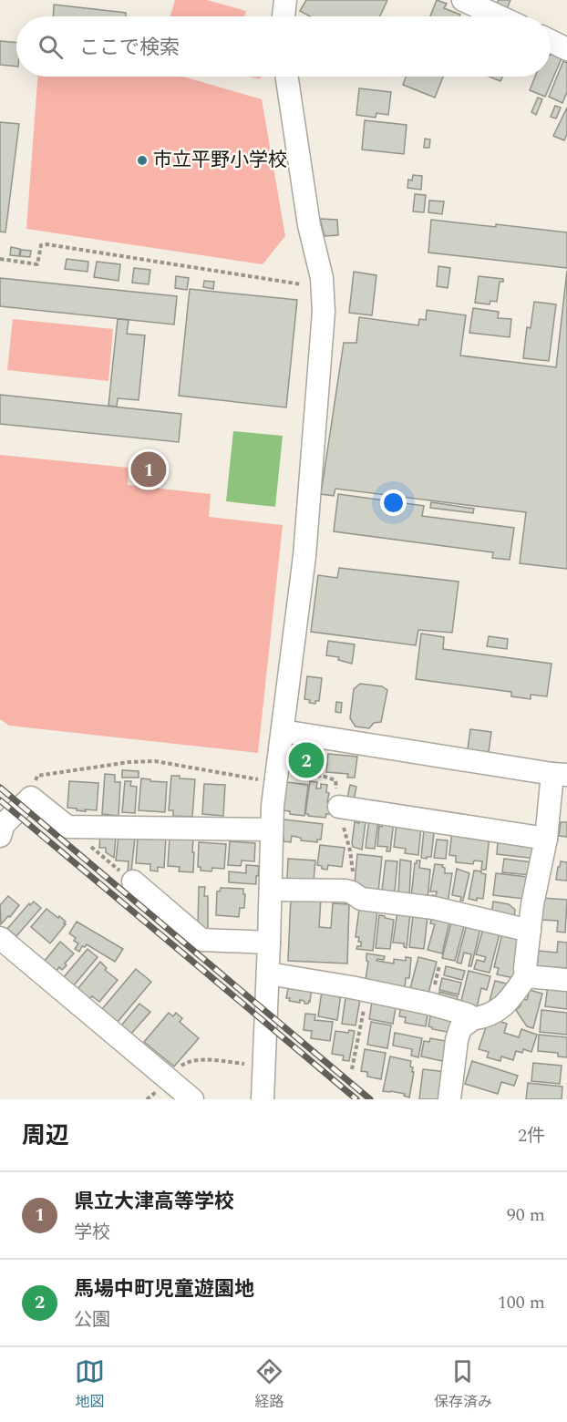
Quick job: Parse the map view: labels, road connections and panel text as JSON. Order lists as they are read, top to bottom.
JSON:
{
  "places": ["市立平野小学校"],
  "page": {
    "search": "ここで検索",
    "pins": ["1", "2"],
    "heading": ["周辺", "2件"],
    "list": [
      {
        "mark": "1",
        "name": "県立大津高等学校",
        "note": "学校",
        "value": "90 m"
      },
      {
        "mark": "2",
        "name": "馬場中町児童遊園地",
        "note": "公園",
        "value": "100 m"
      }
    ],
    "nav": ["地図", "経路", "保存済み"]
  }
}
